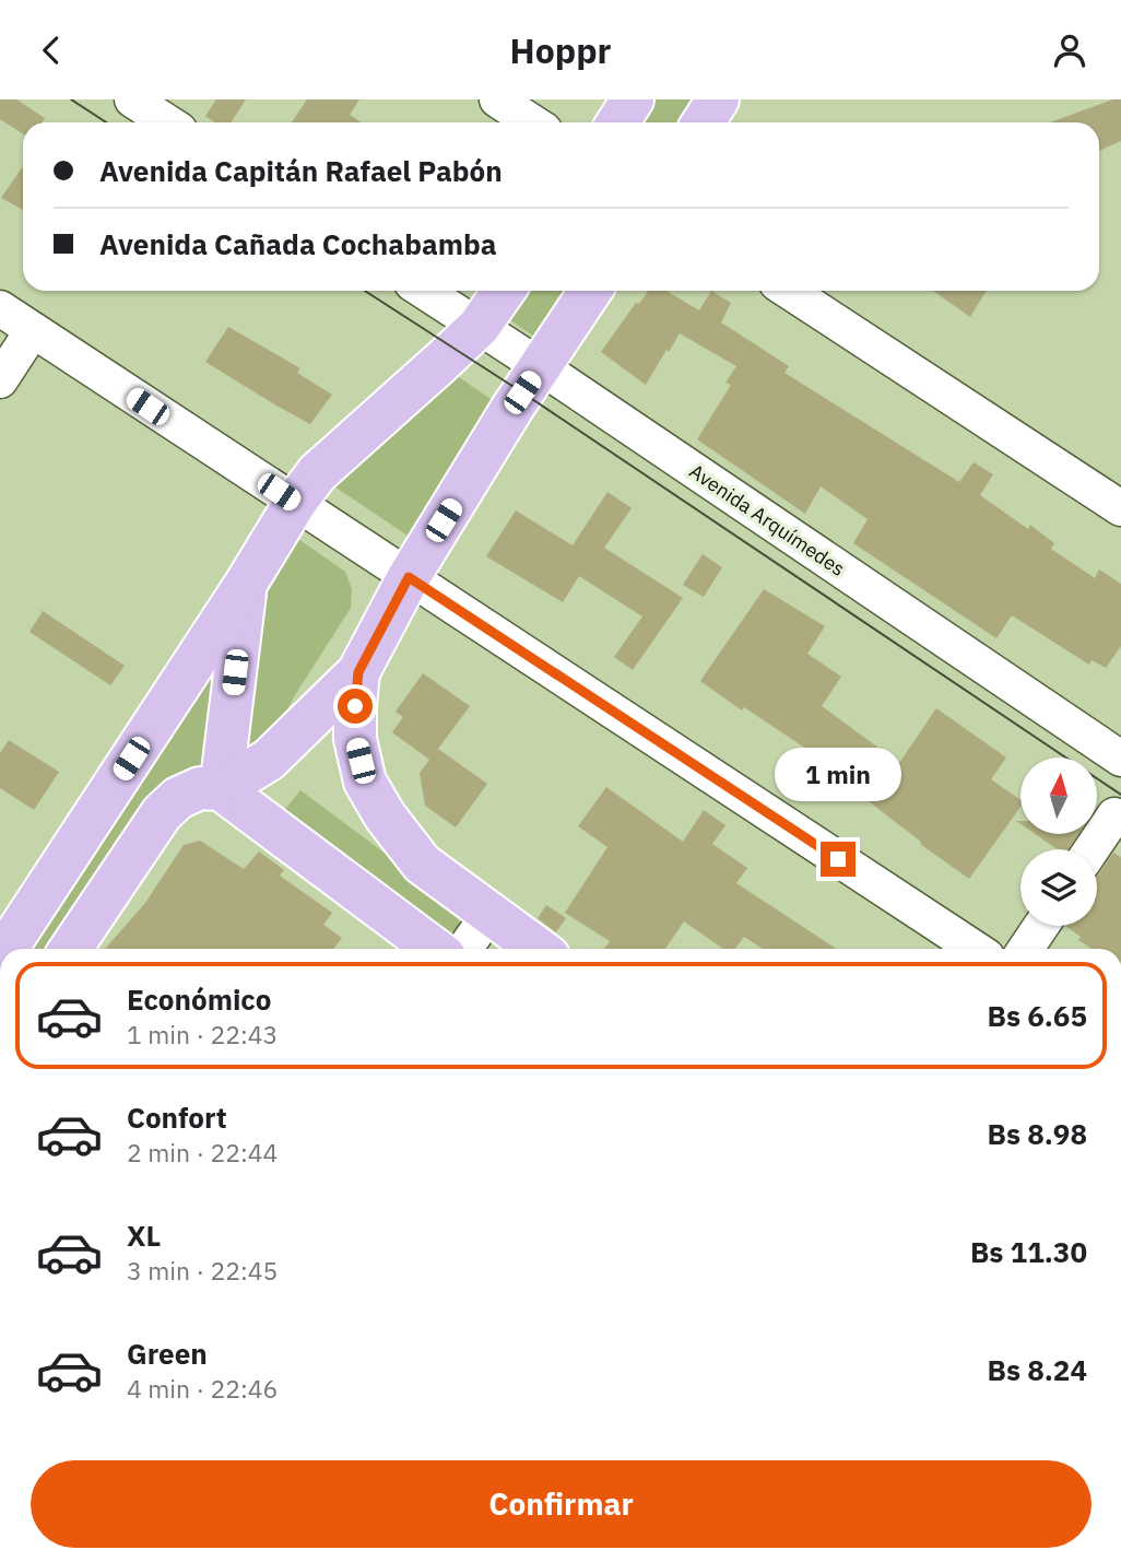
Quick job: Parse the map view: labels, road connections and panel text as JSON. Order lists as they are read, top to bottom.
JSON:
{
  "streets": {
    "street": ["Avenida Arquímedes"]
  },
  "north": "top",
  "page": {
    "header": "Hoppr",
    "banner": ["Avenida Capitán Rafael Pabón", "Avenida Cañada Cochabamba"],
    "bubble": "1 min",
    "list": [
      {
        "name": "Económico",
        "note": "1 min · 22:43",
        "value": "Bs 6.65"
      },
      {
        "name": "Confort",
        "note": "2 min · 22:44",
        "value": "Bs 8.98"
      },
      {
        "name": "XL",
        "note": "3 min · 22:45",
        "value": "Bs 11.30"
      },
      {
        "name": "Green",
        "note": "4 min · 22:46",
        "value": "Bs 8.24"
      }
    ],
    "buttons": "Confirmar"
  }
}
